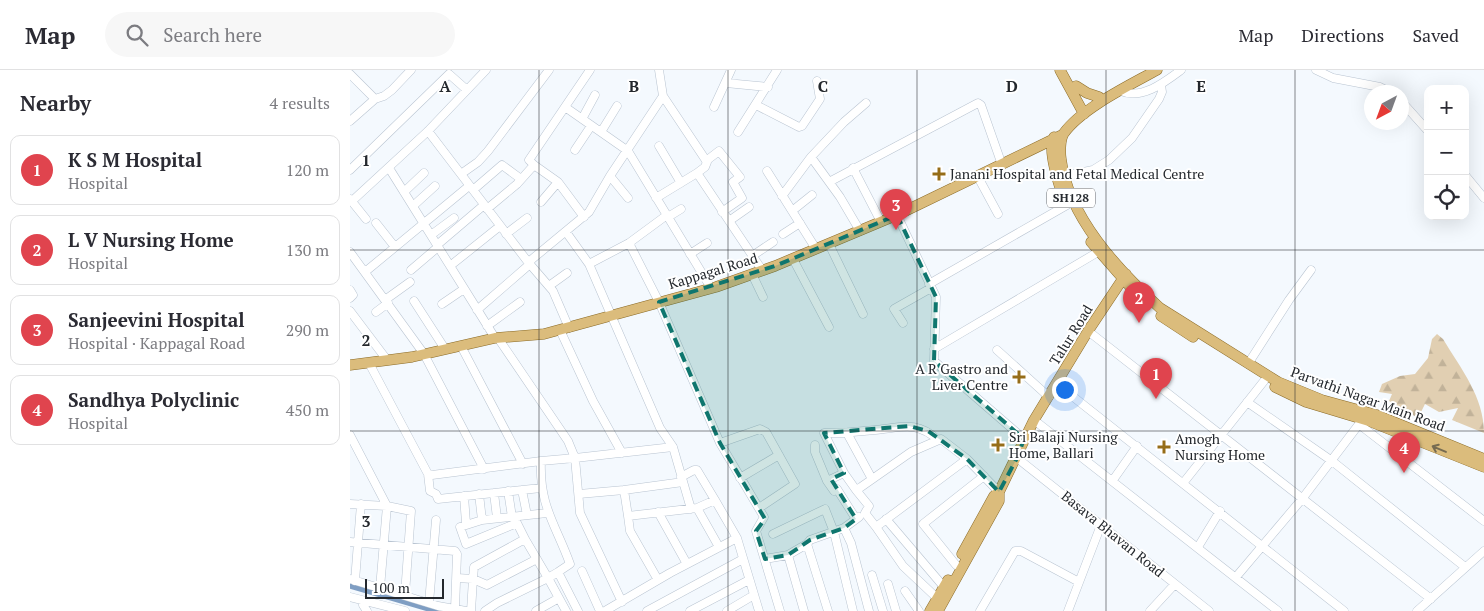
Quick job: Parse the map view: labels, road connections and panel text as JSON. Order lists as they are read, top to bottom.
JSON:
{
  "streets": {
    "main road": [
      "SH128",
      "Kappagal Road",
      "Talur Road",
      "Parvathi Nagar Main Road"
    ],
    "street": ["Basava Bhavan Road"]
  },
  "crossings": [
    ["SH128", "Kappagal Road"],
    ["SH128", "Talur Road"],
    ["SH128", "Parvathi Nagar Main Road"],
    ["Kappagal Road", "Parvathi Nagar Main Road"],
    ["Talur Road", "Parvathi Nagar Main Road"],
    ["Talur Road", "Basava Bhavan Road"]
  ],
  "places": {
    "health": [
      "Janani Hospital and Fetal Medical Centre",
      "A R Gastro and Liver Centre",
      "Sri Balaji Nursing Home, Ballari",
      "Amogh Nursing Home"
    ]
  },
  "scale_bar": "100 m",
  "north": "bottom left",
  "page": {
    "header": "Map",
    "search": "Search here",
    "nav": ["Map", "Directions", "Saved"],
    "heading": ["Nearby", "4 results"],
    "map_buttons": ["+", "−"],
    "list": [
      {
        "mark": "1",
        "name": "K S M Hospital",
        "note": "Hospital",
        "value": "120 m"
      },
      {
        "mark": "2",
        "name": "L V Nursing Home",
        "note": "Hospital",
        "value": "130 m"
      },
      {
        "mark": "3",
        "name": "Sanjeevini Hospital",
        "note": "Hospital · Kappagal Road",
        "value": "290 m"
      },
      {
        "mark": "4",
        "name": "Sandhya Polyclinic",
        "note": "Hospital",
        "value": "450 m"
      }
    ],
    "pins": [
      "3",
      "2",
      "1",
      "4"
    ],
    "scale": "100 m"
  },
  "grid": {
    "columns": [
      "A",
      "B",
      "C",
      "D",
      "E"
    ],
    "rows": ["1", "2", "3"]
  }
}
